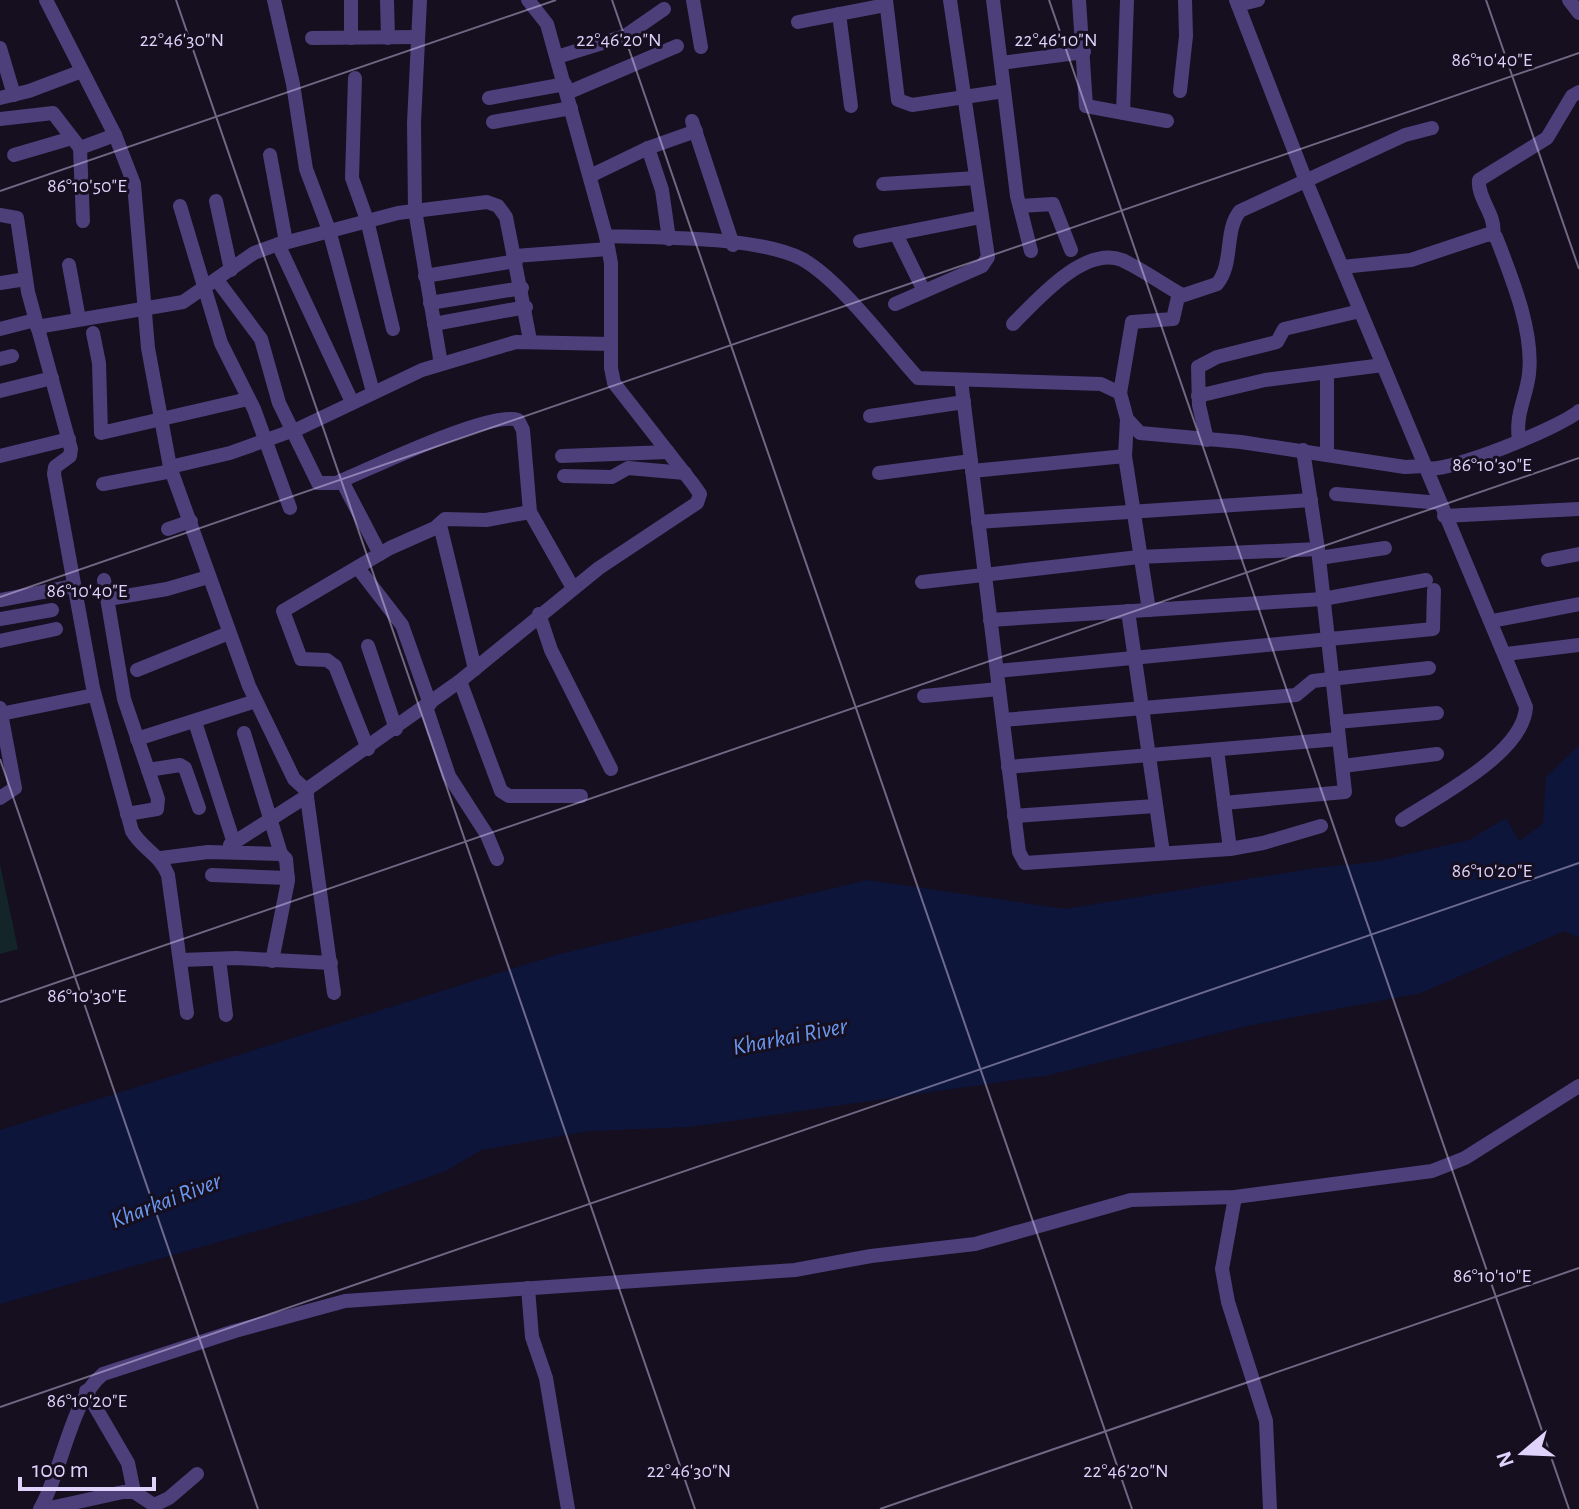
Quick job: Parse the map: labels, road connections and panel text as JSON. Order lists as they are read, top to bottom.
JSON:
{
  "water": ["Kharkai River"],
  "scale_bar": "100 m",
  "north": "left",
  "coordinates": [
    "22°46'30\"N",
    "22°46'20\"N",
    "22°46'10\"N",
    "86°10'40\"E",
    "86°10'50\"E",
    "86°10'30\"E",
    "86°10'20\"E",
    "86°10'10\"E"
  ]
}
